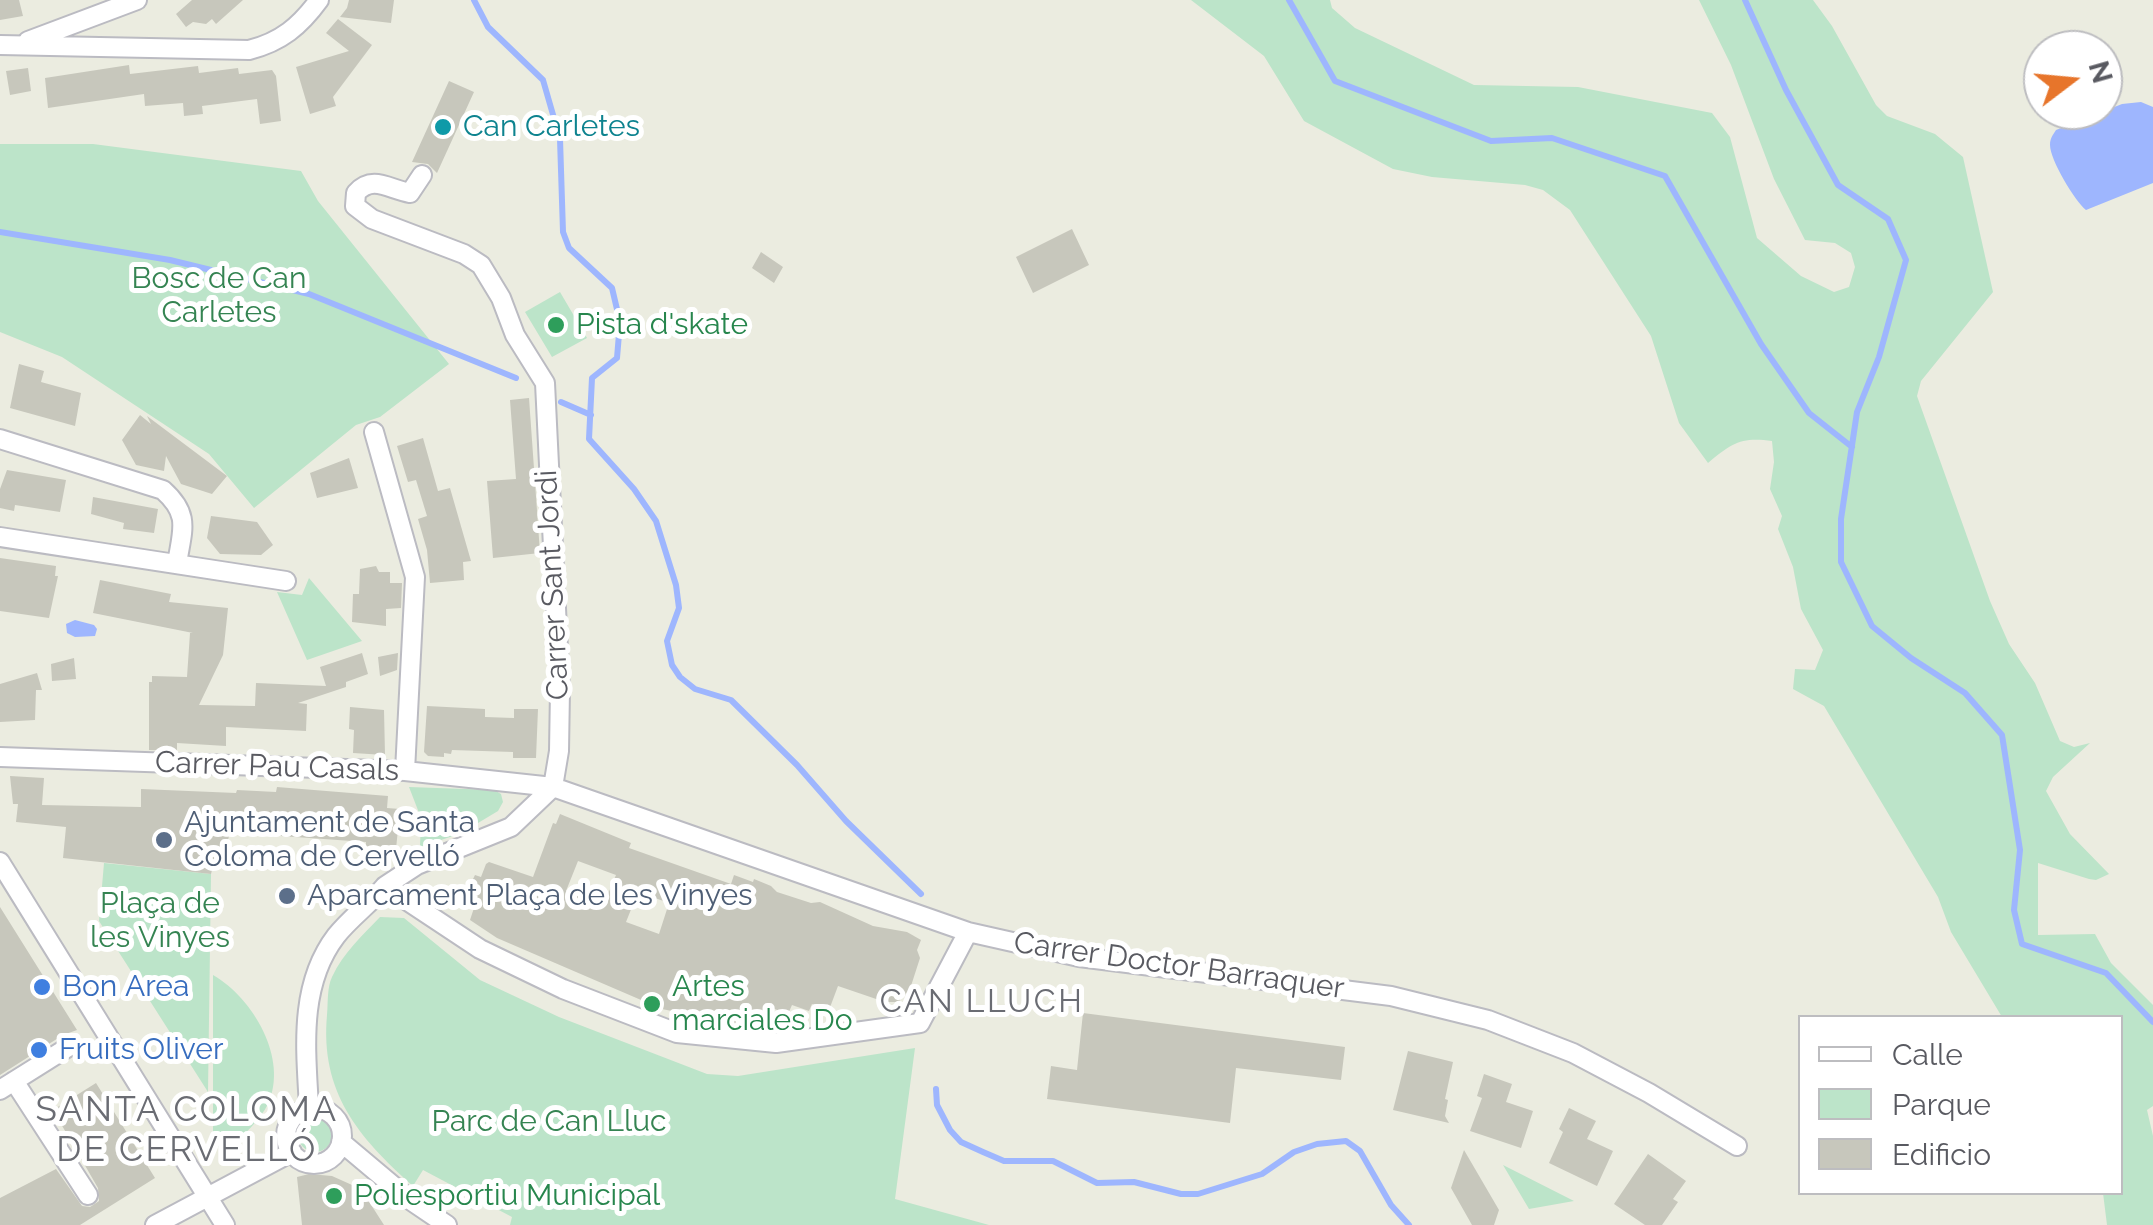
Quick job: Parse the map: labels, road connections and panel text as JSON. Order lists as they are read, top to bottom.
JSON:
{
  "streets": {
    "street": ["Carrer Sant Jordi", "Carrer Pau Casals", "Carrer Doctor Barraquer"]
  },
  "crossings": [
    ["Carrer Sant Jordi", "Carrer Pau Casals"],
    ["Carrer Sant Jordi", "Carrer Doctor Barraquer"],
    ["Carrer Pau Casals", "Carrer Doctor Barraquer"]
  ],
  "districts": ["CAN LLUCH", "SANTA COLOMA DE CERVELLÓ"],
  "parks": ["Bosc de Can Carletes", "Plaça de les Vinyes", "Parc de Can Lluc"],
  "places": [
    "Can Carletes",
    "Pista d'skate",
    "Ajuntament de Santa Coloma de Cervelló",
    "Aparcament Plaça de les Vinyes",
    "Bon Area",
    "Artes marciales Do",
    "Fruits Oliver",
    "Poliesportiu Municipal"
  ],
  "legend": ["Calle", "Parque", "Edificio"],
  "north": "right"
}
